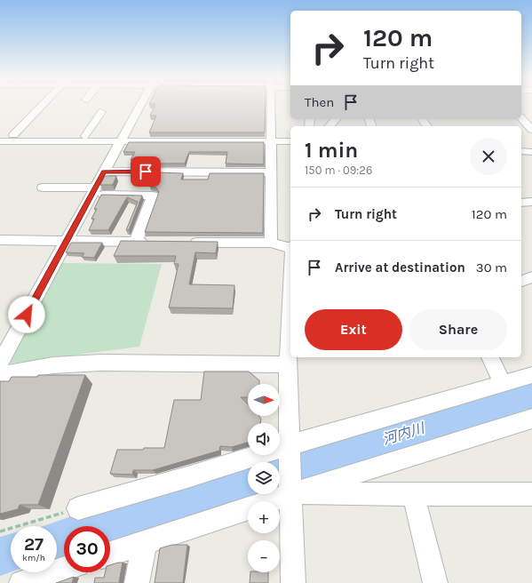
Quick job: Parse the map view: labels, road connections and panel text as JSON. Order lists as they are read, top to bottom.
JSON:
{
  "water": ["河内川"],
  "north": "right",
  "page": {
    "turn": ["120 m", "Turn right"],
    "then": "Then",
    "heading": ["1 min", "150 m · 09:26"],
    "list": [
      {
        "name": "Turn right",
        "value": "120 m"
      },
      {
        "name": "Arrive at destination",
        "value": "30 m"
      }
    ],
    "buttons": ["Exit", "Share"],
    "map_buttons": ["+", "−"],
    "speed": "27 km/h",
    "limit": "30"
  }
}
